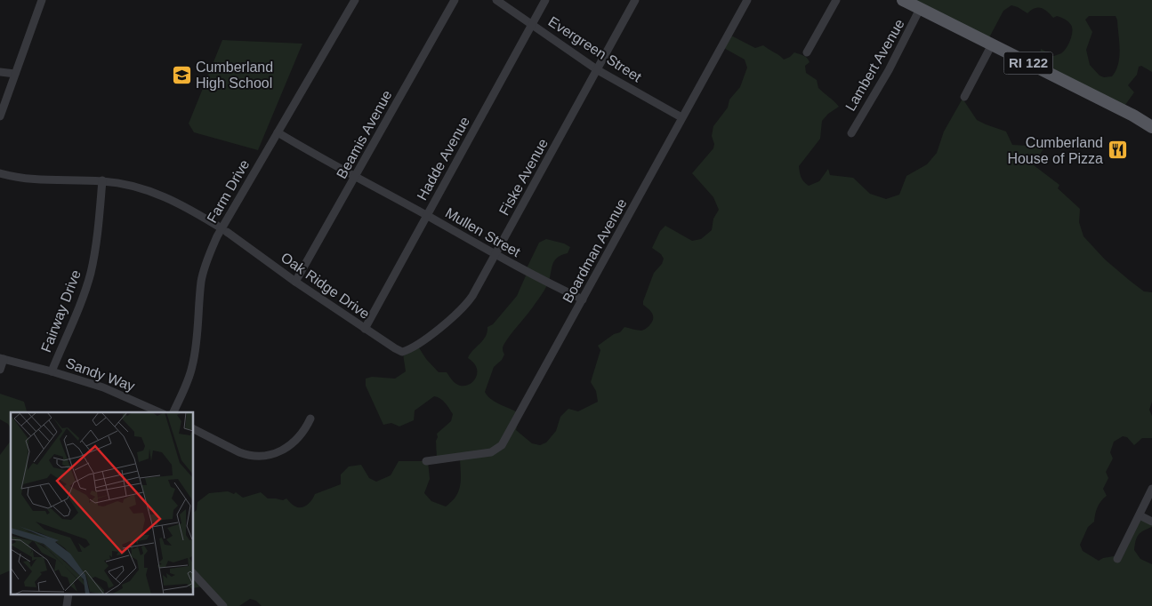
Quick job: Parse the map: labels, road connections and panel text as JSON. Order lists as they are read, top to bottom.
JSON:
{
  "streets": {
    "main road": ["RI 122"],
    "street": [
      "Evergreen Street",
      "Lambert Avenue",
      "Beamis Avenue",
      "Hadde Avenue",
      "Fiske Avenue",
      "Farm Drive",
      "Mullen Street",
      "Boardman Avenue",
      "Oak Ridge Drive",
      "Fairway Drive",
      "Sandy Way"
    ]
  },
  "crossings": [
    ["Evergreen Street", "Hadde Avenue"],
    ["Evergreen Street", "Fiske Avenue"],
    ["Evergreen Street", "Boardman Avenue"],
    ["RI 122", "Lambert Avenue"],
    ["Beamis Avenue", "Mullen Street"],
    ["Beamis Avenue", "Oak Ridge Drive"],
    ["Hadde Avenue", "Mullen Street"],
    ["Hadde Avenue", "Oak Ridge Drive"],
    ["Fiske Avenue", "Mullen Street"],
    ["Fiske Avenue", "Oak Ridge Drive"],
    ["Farm Drive", "Mullen Street"],
    ["Farm Drive", "Oak Ridge Drive"],
    ["Mullen Street", "Boardman Avenue"],
    ["Oak Ridge Drive", "Fairway Drive"],
    ["Fairway Drive", "Sandy Way"]
  ],
  "places": {
    "school or university": ["Cumberland High School"],
    "restaurant": ["Cumberland House of Pizza"]
  }
}
